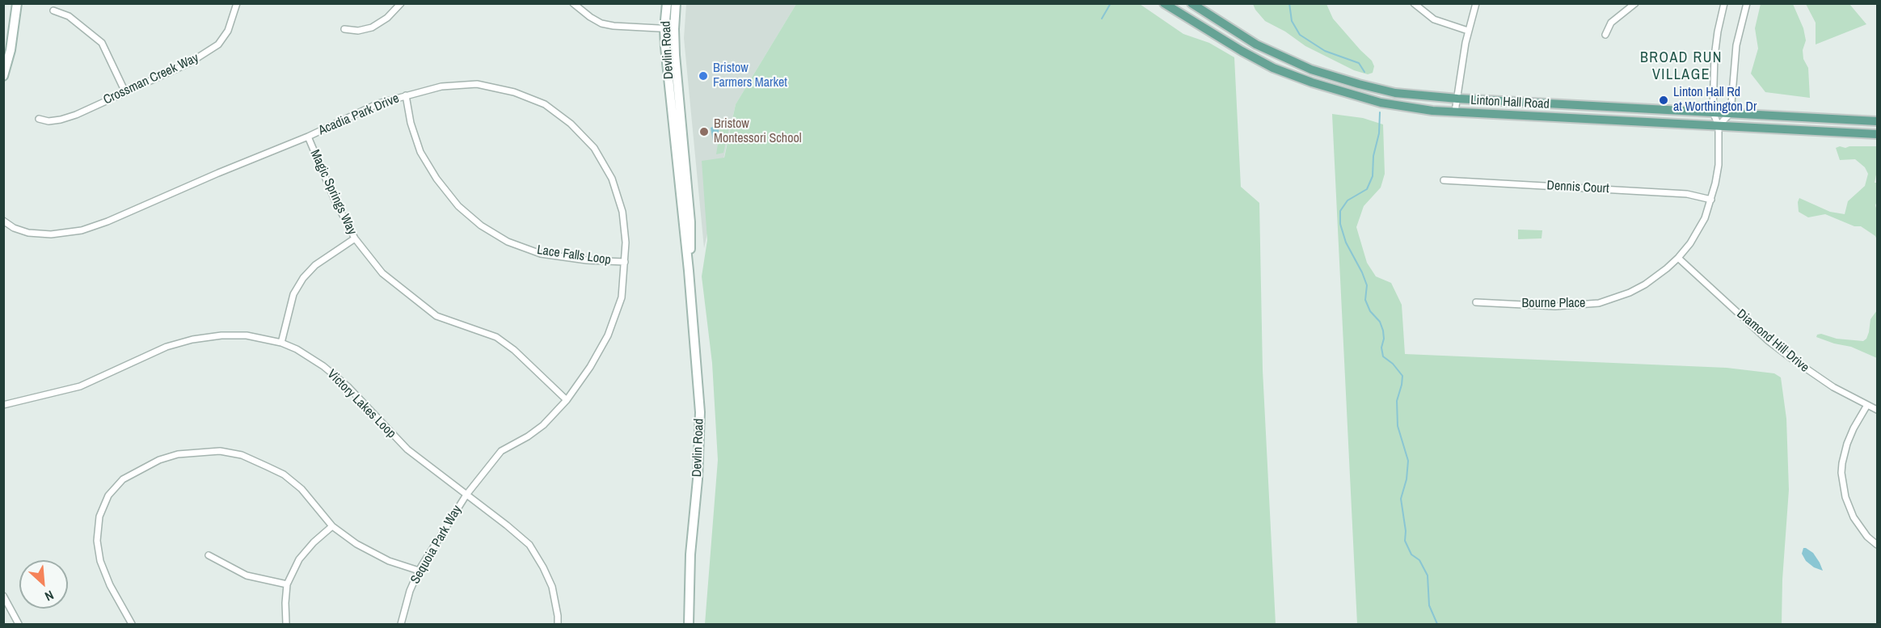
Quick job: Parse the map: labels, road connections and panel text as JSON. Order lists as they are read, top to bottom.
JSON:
{
  "streets": {
    "main road": ["Devlin Road", "Linton Hall Road"],
    "street": [
      "Crossman Creek Way",
      "Acadia Park Drive",
      "Dennis Court",
      "Magic Springs Way",
      "Lace Falls Loop",
      "Bourne Place",
      "Diamond Hill Drive",
      "Victory Lakes Loop",
      "Sequoia Park Way"
    ]
  },
  "crossings": [
    ["Linton Hall Road", "Bourne Place"],
    ["Acadia Park Drive", "Magic Springs Way"],
    ["Acadia Park Drive", "Lace Falls Loop"],
    ["Acadia Park Drive", "Victory Lakes Loop"],
    ["Acadia Park Drive", "Sequoia Park Way"],
    ["Dennis Court", "Bourne Place"],
    ["Bourne Place", "Diamond Hill Drive"],
    ["Victory Lakes Loop", "Sequoia Park Way"]
  ],
  "districts": ["BROAD RUN VILLAGE"],
  "places": ["Bristow Farmers Market", "Linton Hall Rd at Worthington Dr", "Bristow Montessori School"],
  "north": "bottom right"
}
